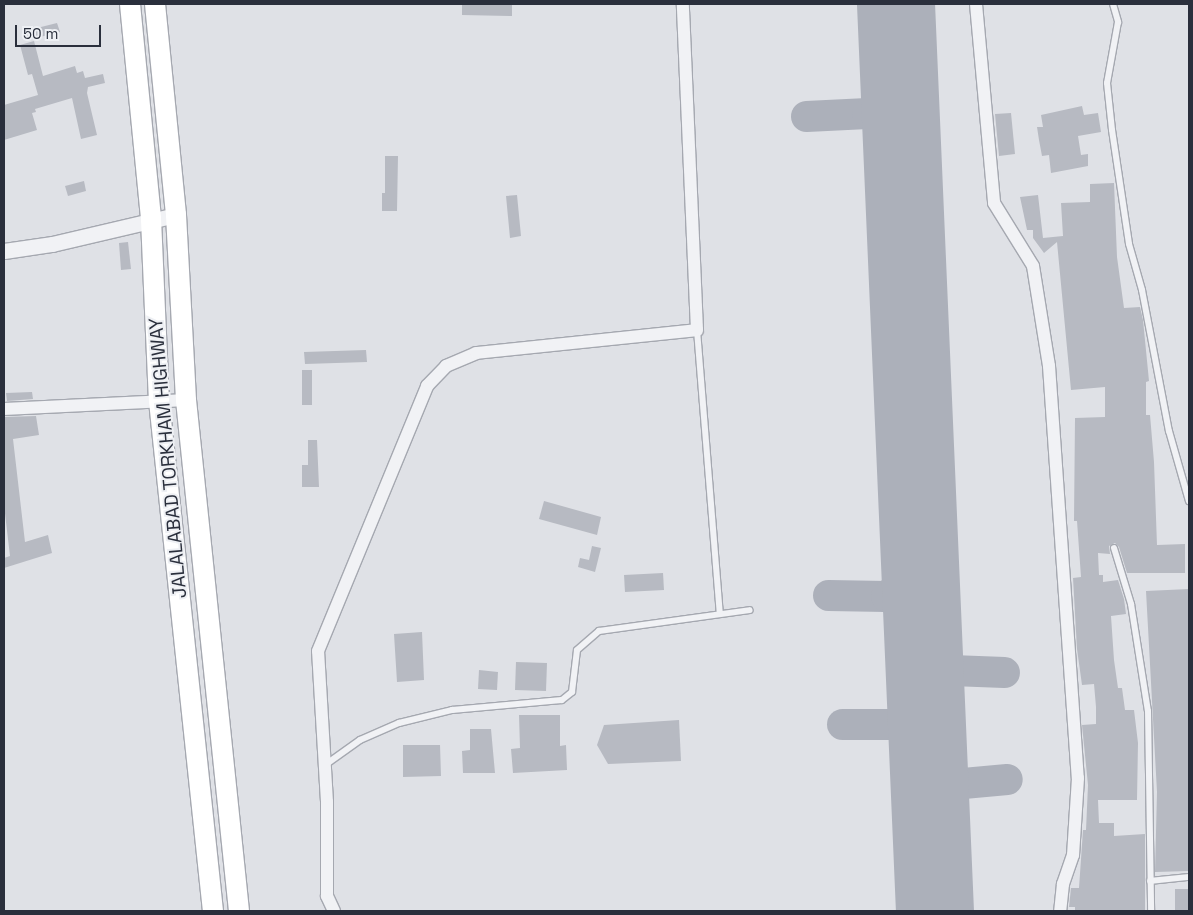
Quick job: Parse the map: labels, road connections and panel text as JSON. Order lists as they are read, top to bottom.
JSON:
{
  "streets": {
    "highway": ["JALALABAD TORKHAM HIGHWAY"]
  },
  "scale_bar": "50 m"
}
